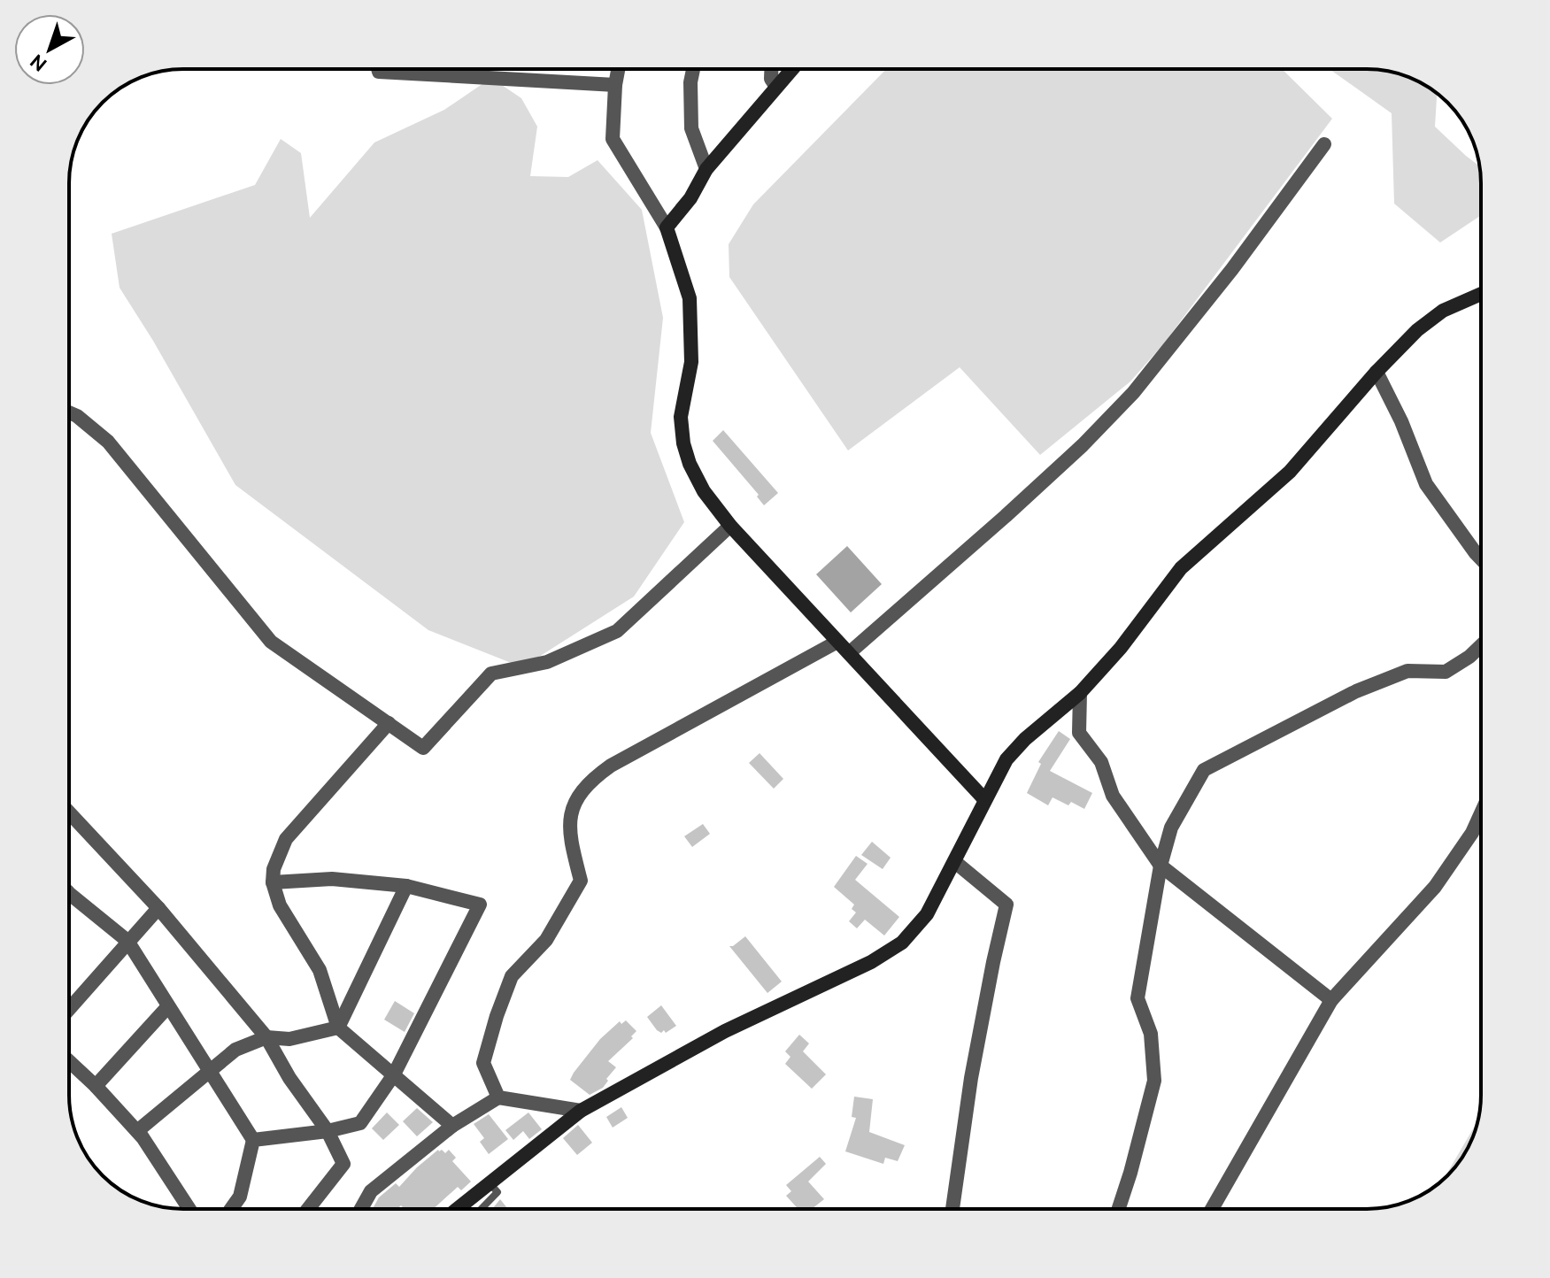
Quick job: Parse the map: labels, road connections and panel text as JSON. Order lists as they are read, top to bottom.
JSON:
{
  "north": "bottom left"
}
